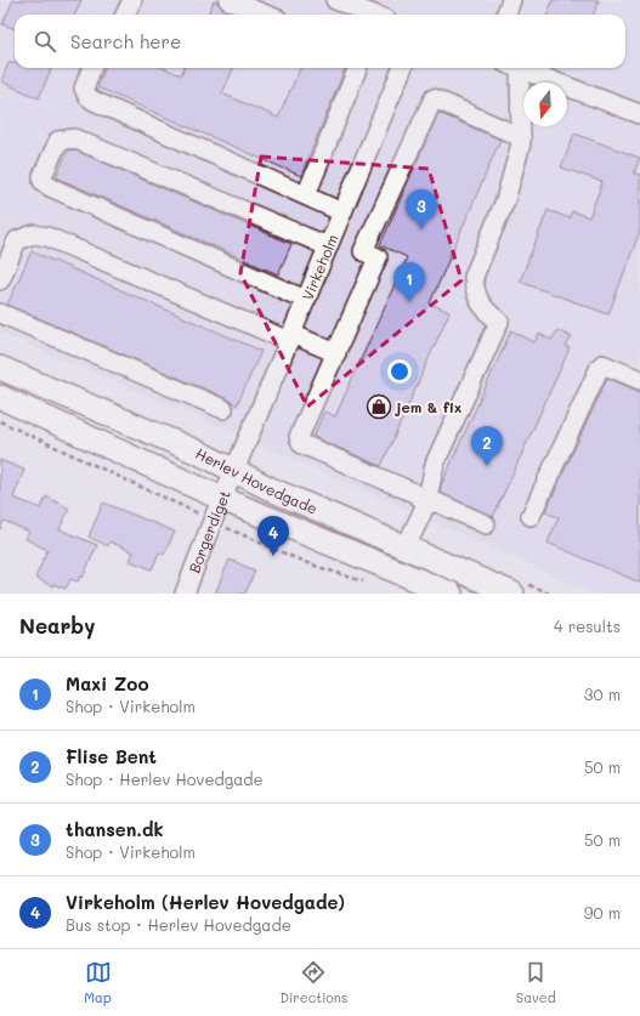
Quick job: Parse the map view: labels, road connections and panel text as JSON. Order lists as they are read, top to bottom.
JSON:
{
  "streets": {
    "main road": ["Herlev Hovedgade"],
    "street": ["Virkeholm", "Borgerdiget"]
  },
  "crossings": [
    ["Virkeholm", "Herlev Hovedgade"],
    ["Virkeholm", "Borgerdiget"],
    ["Herlev Hovedgade", "Borgerdiget"]
  ],
  "places": {
    "shop": ["jem & fix"]
  },
  "north": "bottom",
  "page": {
    "search": "Search here",
    "pins": [
      "3",
      "1",
      "2",
      "4"
    ],
    "heading": ["Nearby", "4 results"],
    "list": [
      {
        "mark": "1",
        "name": "Maxi Zoo",
        "note": "Shop · Virkeholm",
        "value": "30 m"
      },
      {
        "mark": "2",
        "name": "Flise Bent",
        "note": "Shop · Herlev Hovedgade",
        "value": "50 m"
      },
      {
        "mark": "3",
        "name": "thansen.dk",
        "note": "Shop · Virkeholm",
        "value": "50 m"
      },
      {
        "mark": "4",
        "name": "Virkeholm (Herlev Hovedgade)",
        "note": "Bus stop · Herlev Hovedgade",
        "value": "90 m"
      }
    ],
    "nav": ["Map", "Directions", "Saved"]
  }
}
